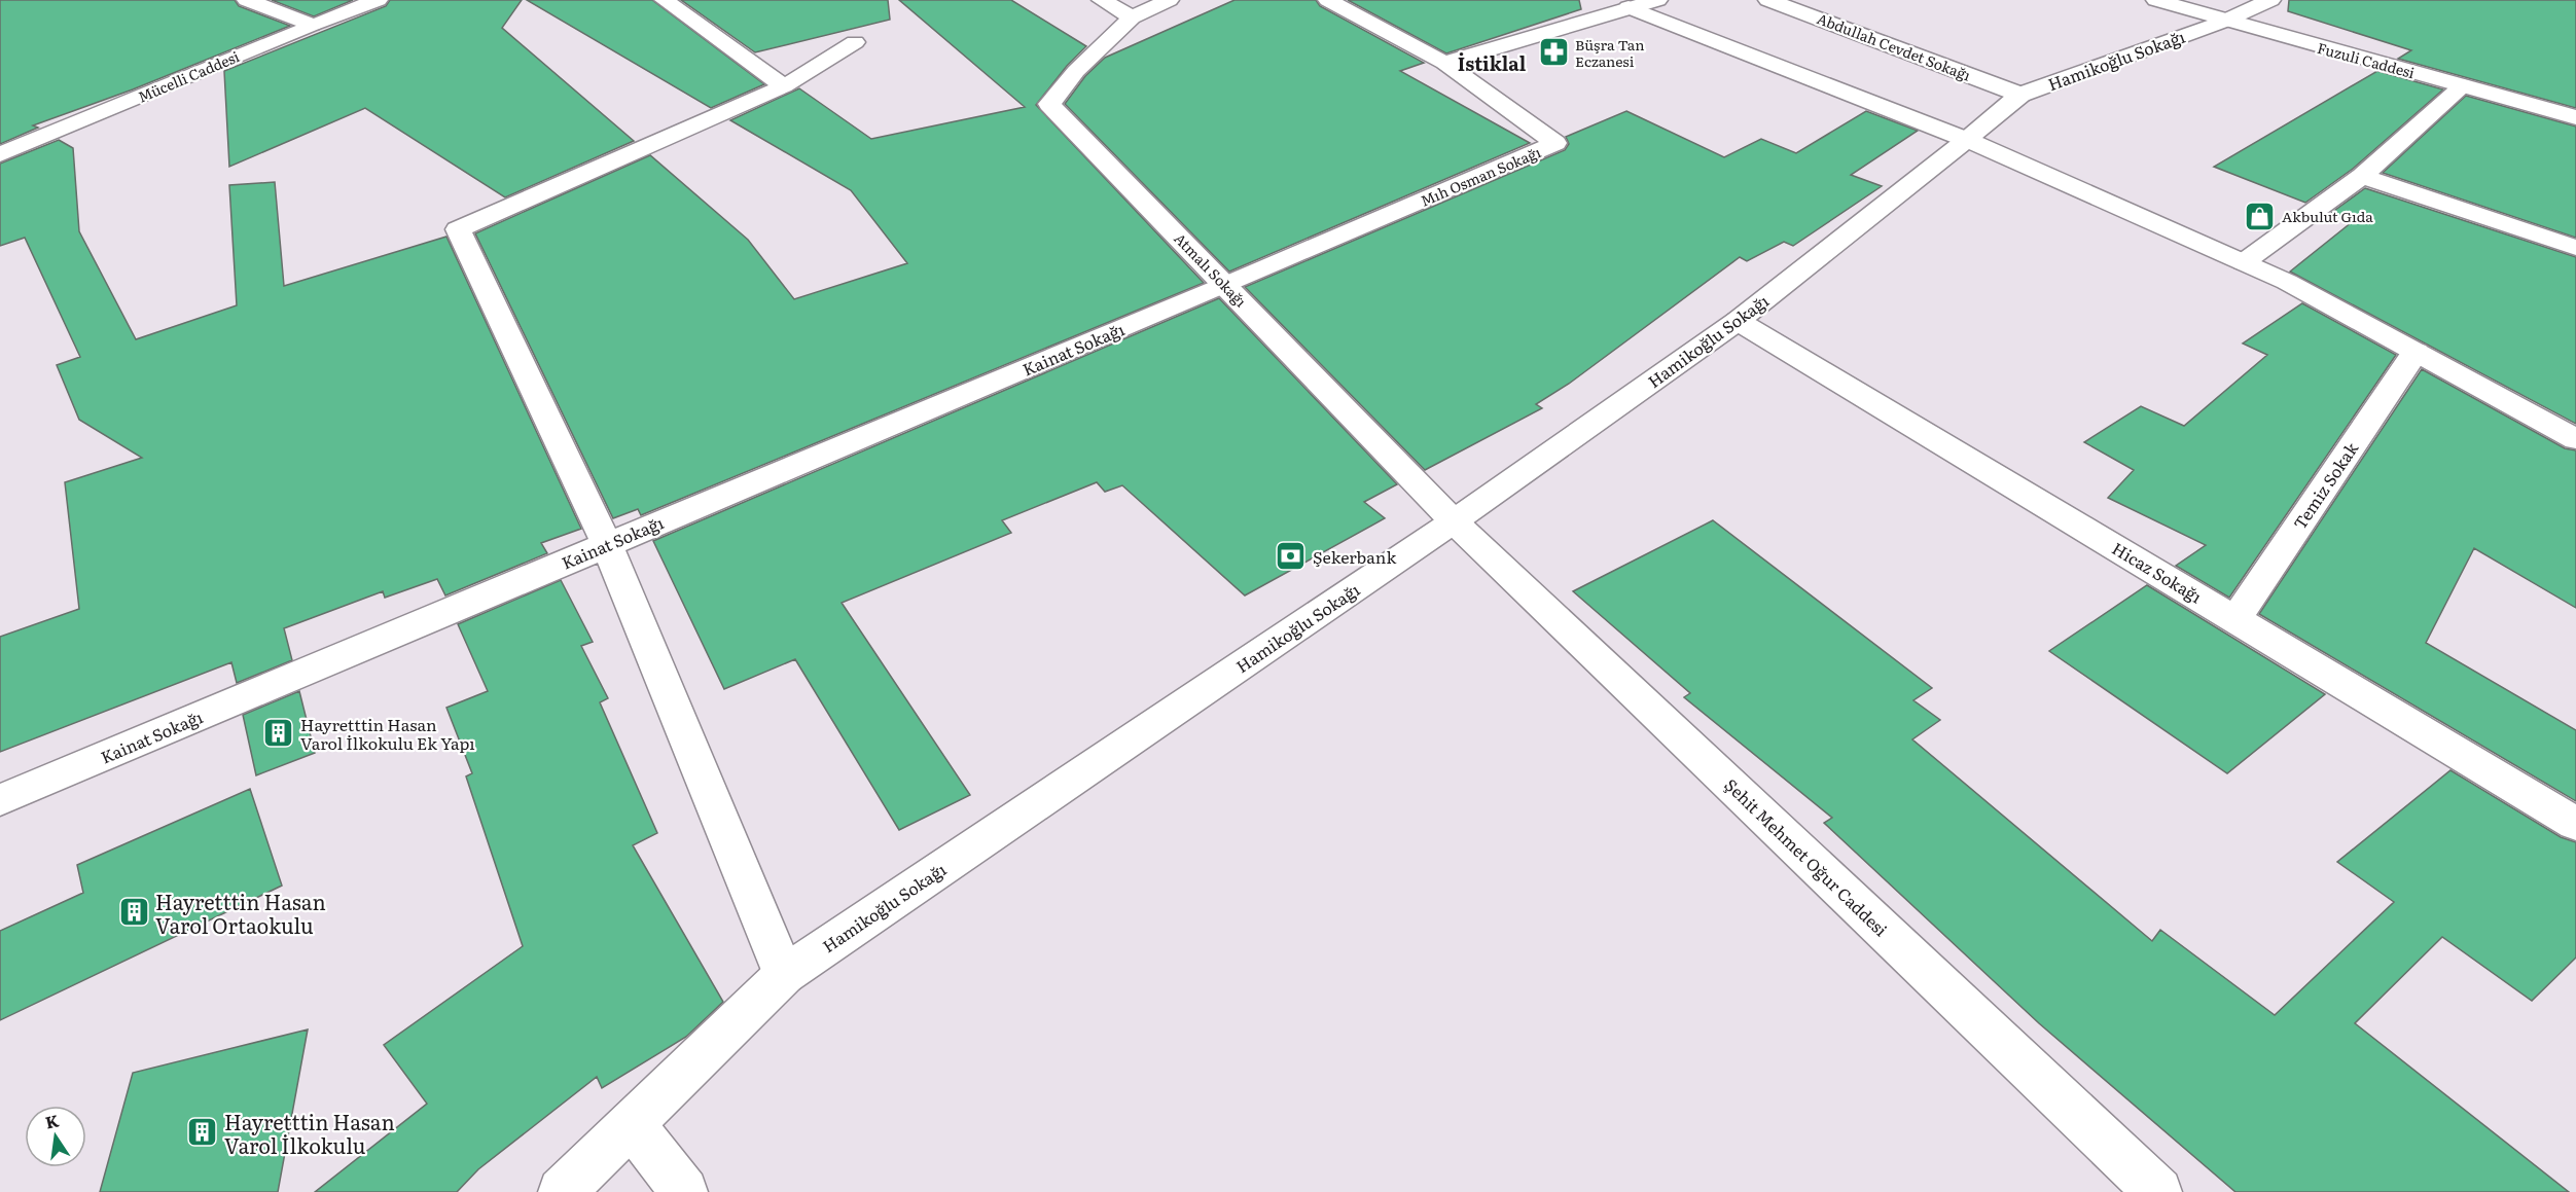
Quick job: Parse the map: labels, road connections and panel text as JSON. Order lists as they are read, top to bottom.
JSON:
{
  "streets": {
    "street": [
      "Abdullah Cevdet Sokağı",
      "Hamikoğlu Sokağı",
      "Fuzuli Caddesi",
      "Mücelli Caddesi",
      "Mıh Osman Sokağı",
      "Atmalı Sokağı",
      "Kainat Sokağı",
      "Temiz Sokak",
      "Hicaz Sokağı",
      "Şehit Mehmet Oğur Caddesi"
    ]
  },
  "crossings": [
    ["Abdullah Cevdet Sokağı", "Hamikoğlu Sokağı"],
    ["Hamikoğlu Sokağı", "Fuzuli Caddesi"],
    ["Hamikoğlu Sokağı", "Atmalı Sokağı"],
    ["Hamikoğlu Sokağı", "Hicaz Sokağı"],
    ["Hamikoğlu Sokağı", "Şehit Mehmet Oğur Caddesi"],
    ["Mıh Osman Sokağı", "Atmalı Sokağı"],
    ["Mıh Osman Sokağı", "Kainat Sokağı"],
    ["Atmalı Sokağı", "Kainat Sokağı"],
    ["Atmalı Sokağı", "Şehit Mehmet Oğur Caddesi"],
    ["Temiz Sokak", "Hicaz Sokağı"]
  ],
  "districts": ["İstiklal"],
  "places": {
    "pharmacy": ["Büşra Tan Eczanesi"],
    "shop": ["Akbulut Gıda"],
    "bank": ["Şekerbank"],
    "building": ["Hayretttin Hasan Varol İlkokulu Ek Yapı", "Hayretttin Hasan Varol Ortaokulu", "Hayretttin Hasan Varol İlkokulu"]
  },
  "north": "top"
}
